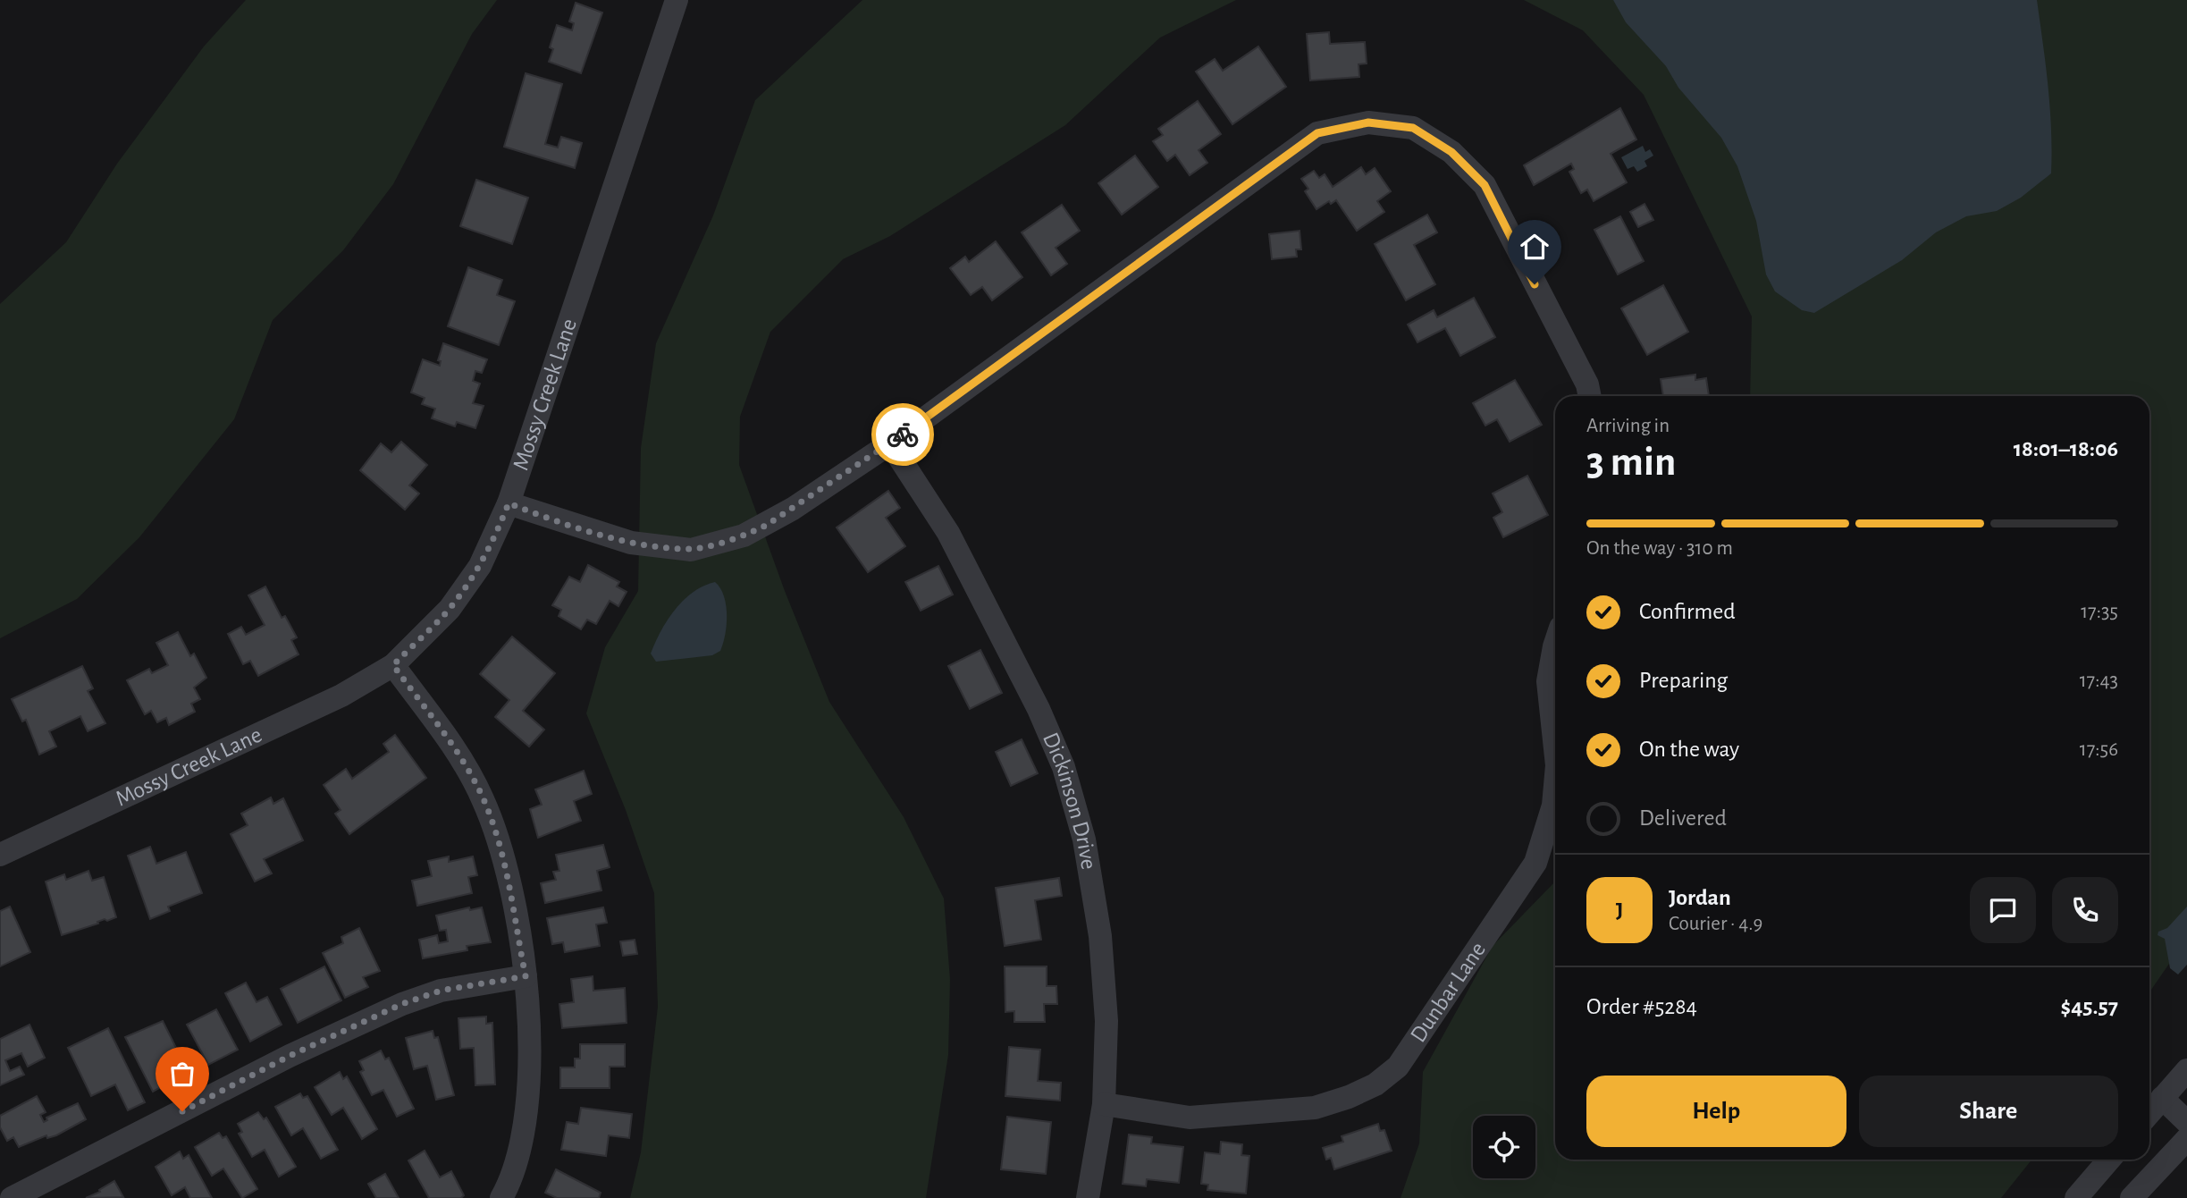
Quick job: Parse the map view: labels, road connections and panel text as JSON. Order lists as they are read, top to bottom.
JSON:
{
  "streets": {
    "street": ["Mossy Creek Lane", "Dickinson Drive", "Dunbar Lane"]
  },
  "crossings": [
    ["Dickinson Drive", "Dunbar Lane"]
  ],
  "page": {
    "heading": ["3 min", "Arriving in", "18:01–18:06"],
    "panel": [
      "Jordan",
      "Courier · 4.9",
      "Order #5284",
      "$45.57"
    ],
    "bar": "On the way · 310 m",
    "list": [
      ["Confirmed", "17:35"],
      ["Preparing", "17:43"],
      ["On the way", "17:56"],
      "Delivered"
    ],
    "round": "J",
    "buttons": ["Help", "Share"]
  }
}
